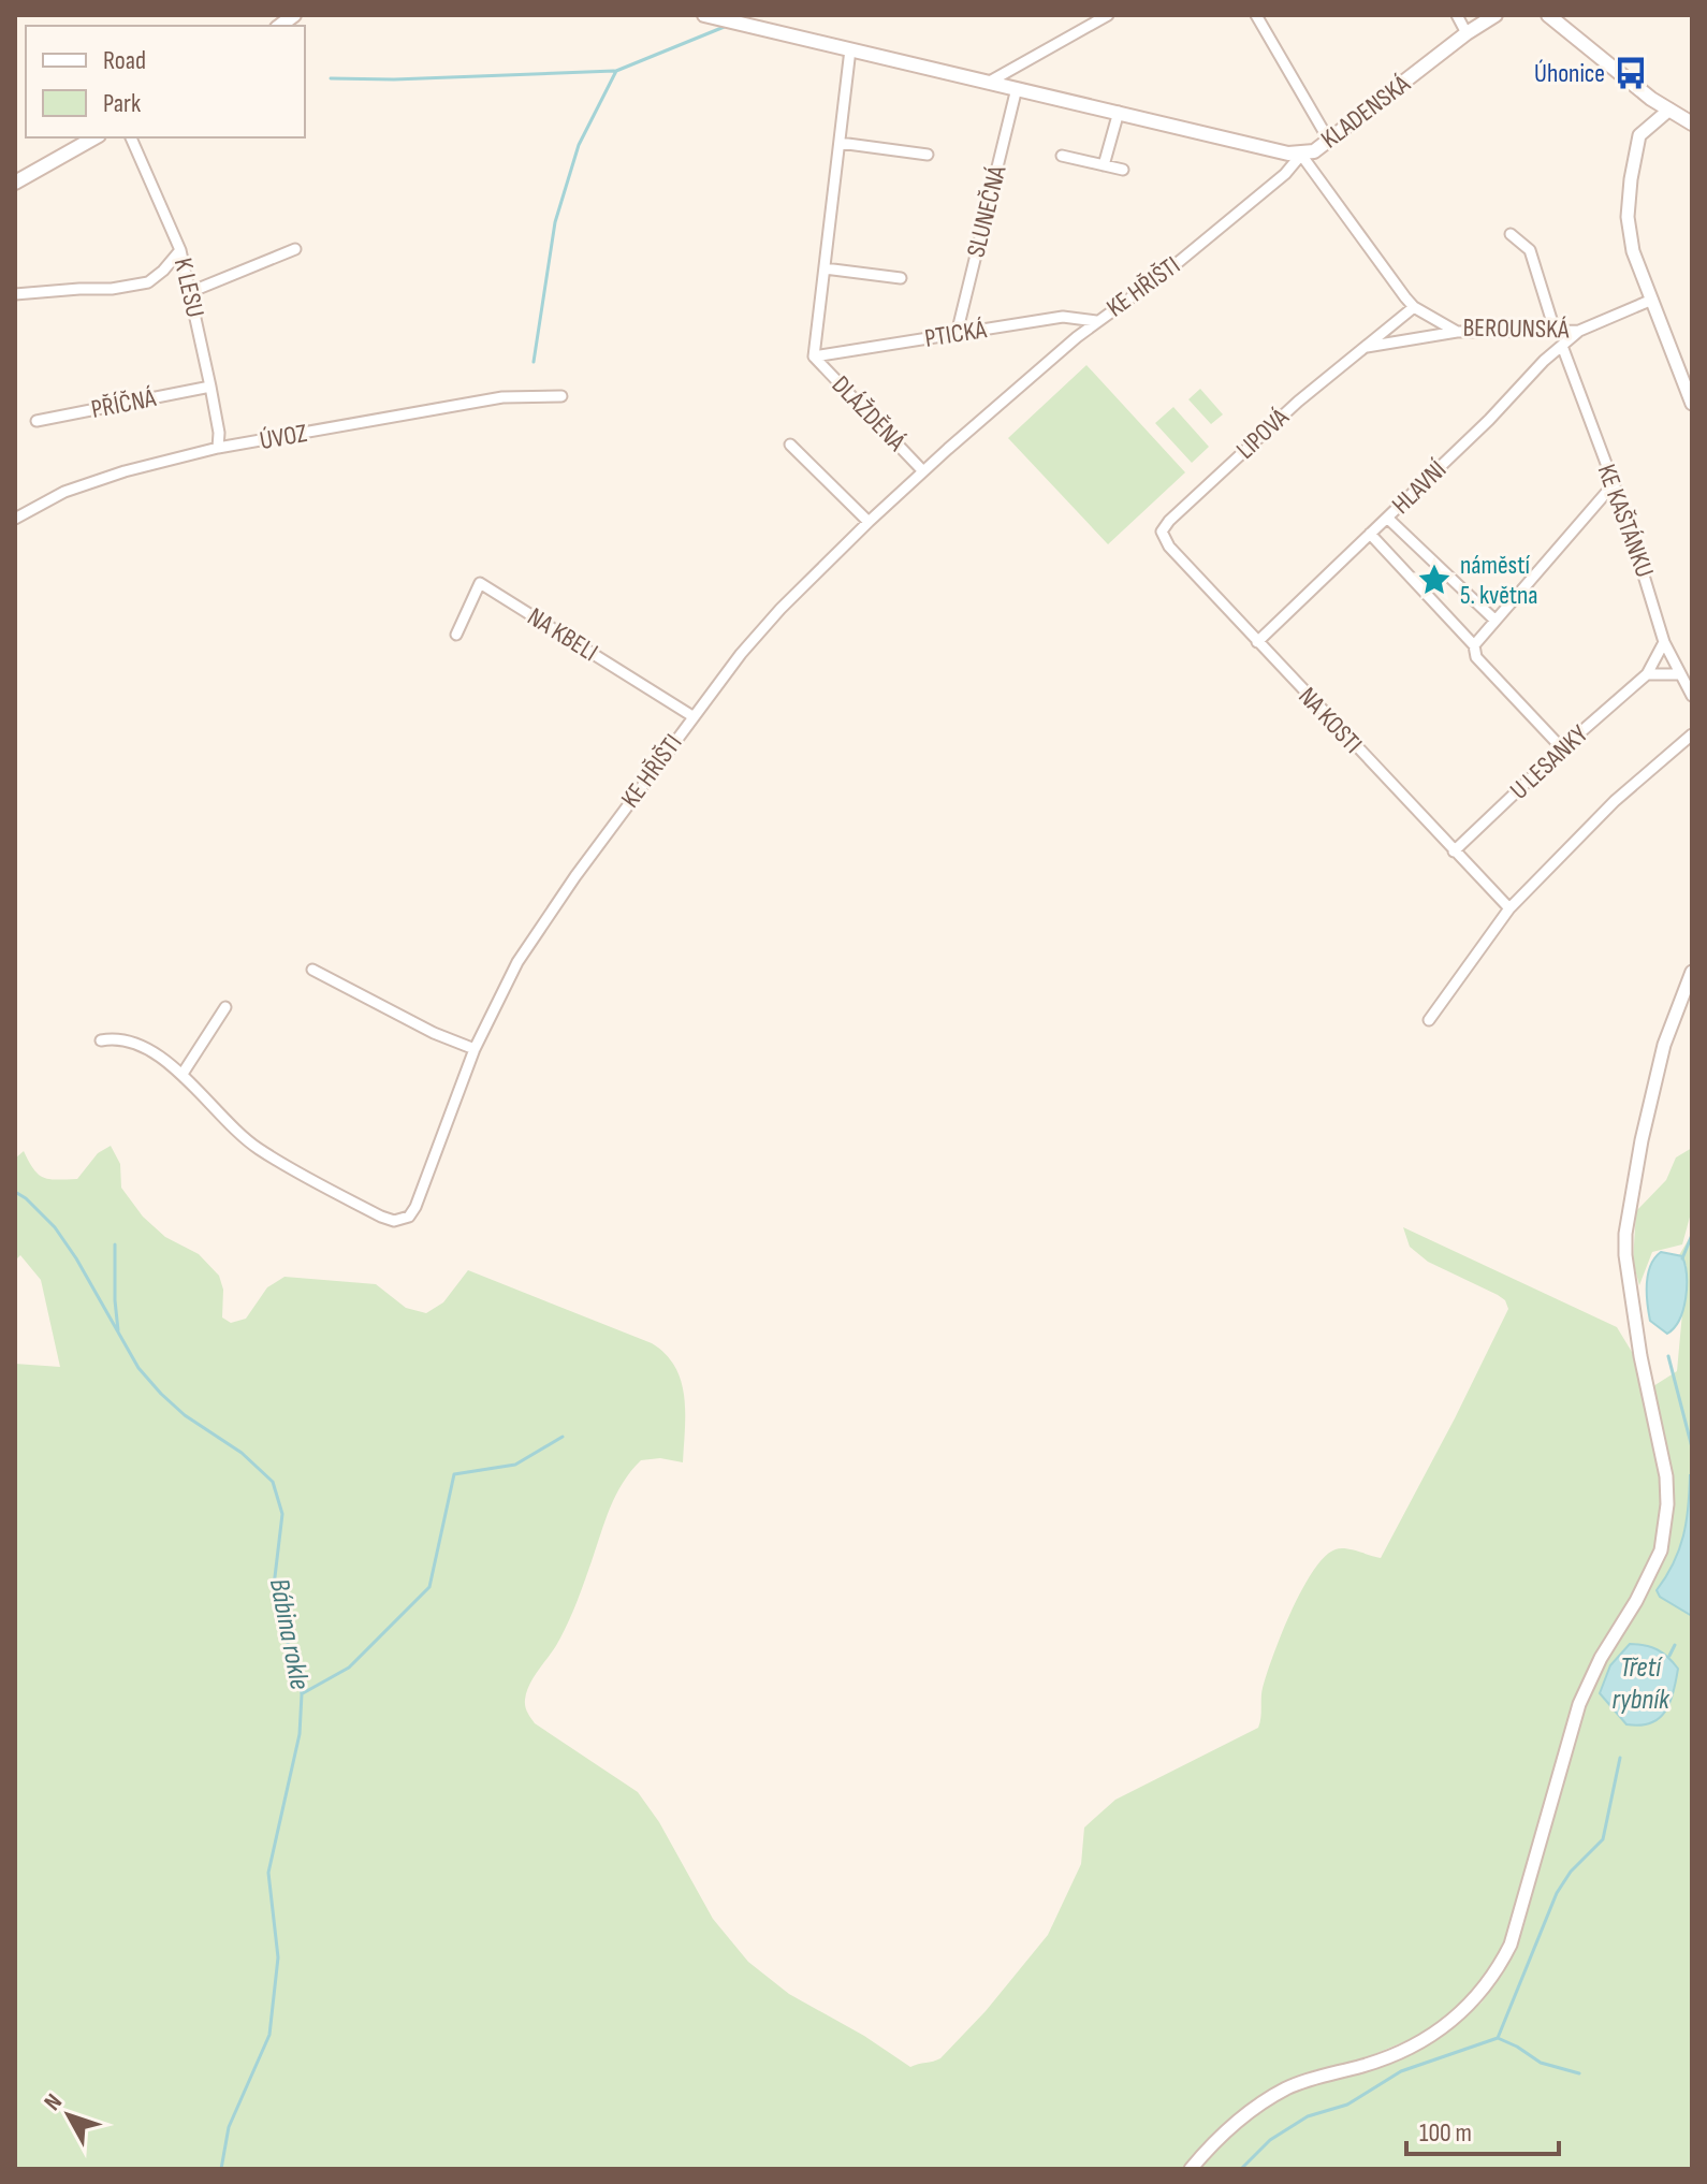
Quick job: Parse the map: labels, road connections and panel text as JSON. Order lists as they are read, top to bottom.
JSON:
{
  "streets": {
    "main road": ["KLADENSKÁ"],
    "street": [
      "SLUNEČNÁ",
      "KE HŘIŠTI",
      "K LESU",
      "BEROUNSKÁ",
      "PTICKÁ",
      "PŘÍČNÁ",
      "DLÁŽDĚNÁ",
      "LIPOVÁ",
      "ÚVOZ",
      "HLAVNÍ",
      "KE KAŠTÁNKU",
      "NA KBELI",
      "NA KOSTI",
      "U LESANKY"
    ]
  },
  "crossings": [
    ["KLADENSKÁ", "SLUNEČNÁ"],
    ["KLADENSKÁ", "KE HŘIŠTI"],
    ["KLADENSKÁ", "BEROUNSKÁ"],
    ["SLUNEČNÁ", "PTICKÁ"],
    ["KE HŘIŠTI", "BEROUNSKÁ"],
    ["KE HŘIŠTI", "PTICKÁ"],
    ["KE HŘIŠTI", "DLÁŽDĚNÁ"],
    ["KE HŘIŠTI", "NA KBELI"],
    ["K LESU", "PŘÍČNÁ"],
    ["K LESU", "ÚVOZ"],
    ["BEROUNSKÁ", "LIPOVÁ"],
    ["BEROUNSKÁ", "HLAVNÍ"],
    ["PTICKÁ", "DLÁŽDĚNÁ"],
    ["LIPOVÁ", "NA KOSTI"],
    ["HLAVNÍ", "KE KAŠTÁNKU"],
    ["HLAVNÍ", "NA KOSTI"],
    ["KE KAŠTÁNKU", "U LESANKY"],
    ["NA KOSTI", "U LESANKY"]
  ],
  "water": ["Bábina rokle", "Třetí rybník"],
  "places": {
    "bus stop": ["Úhonice"],
    "place": ["náměstí 5. května"]
  },
  "legend": ["Road", "Park"],
  "scale_bar": "100 m",
  "north": "top left"
}
